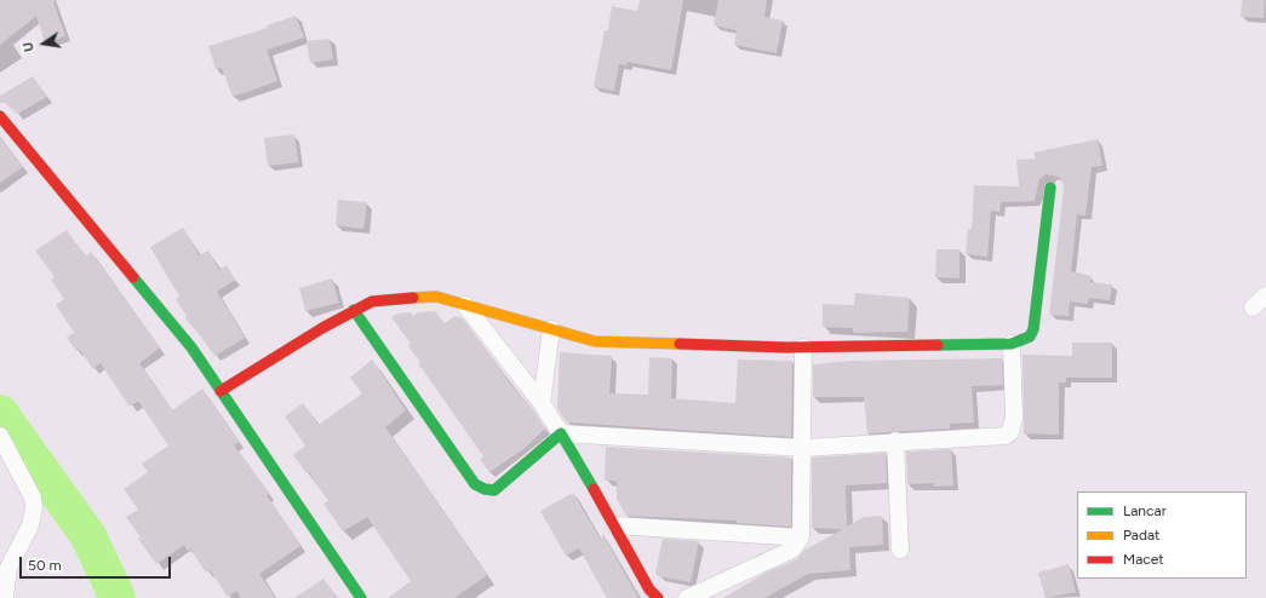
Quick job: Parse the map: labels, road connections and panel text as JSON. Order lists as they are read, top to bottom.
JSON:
{
  "legend": ["Lancar", "Padat", "Macet"],
  "scale_bar": "50 m",
  "north": "left"
}
